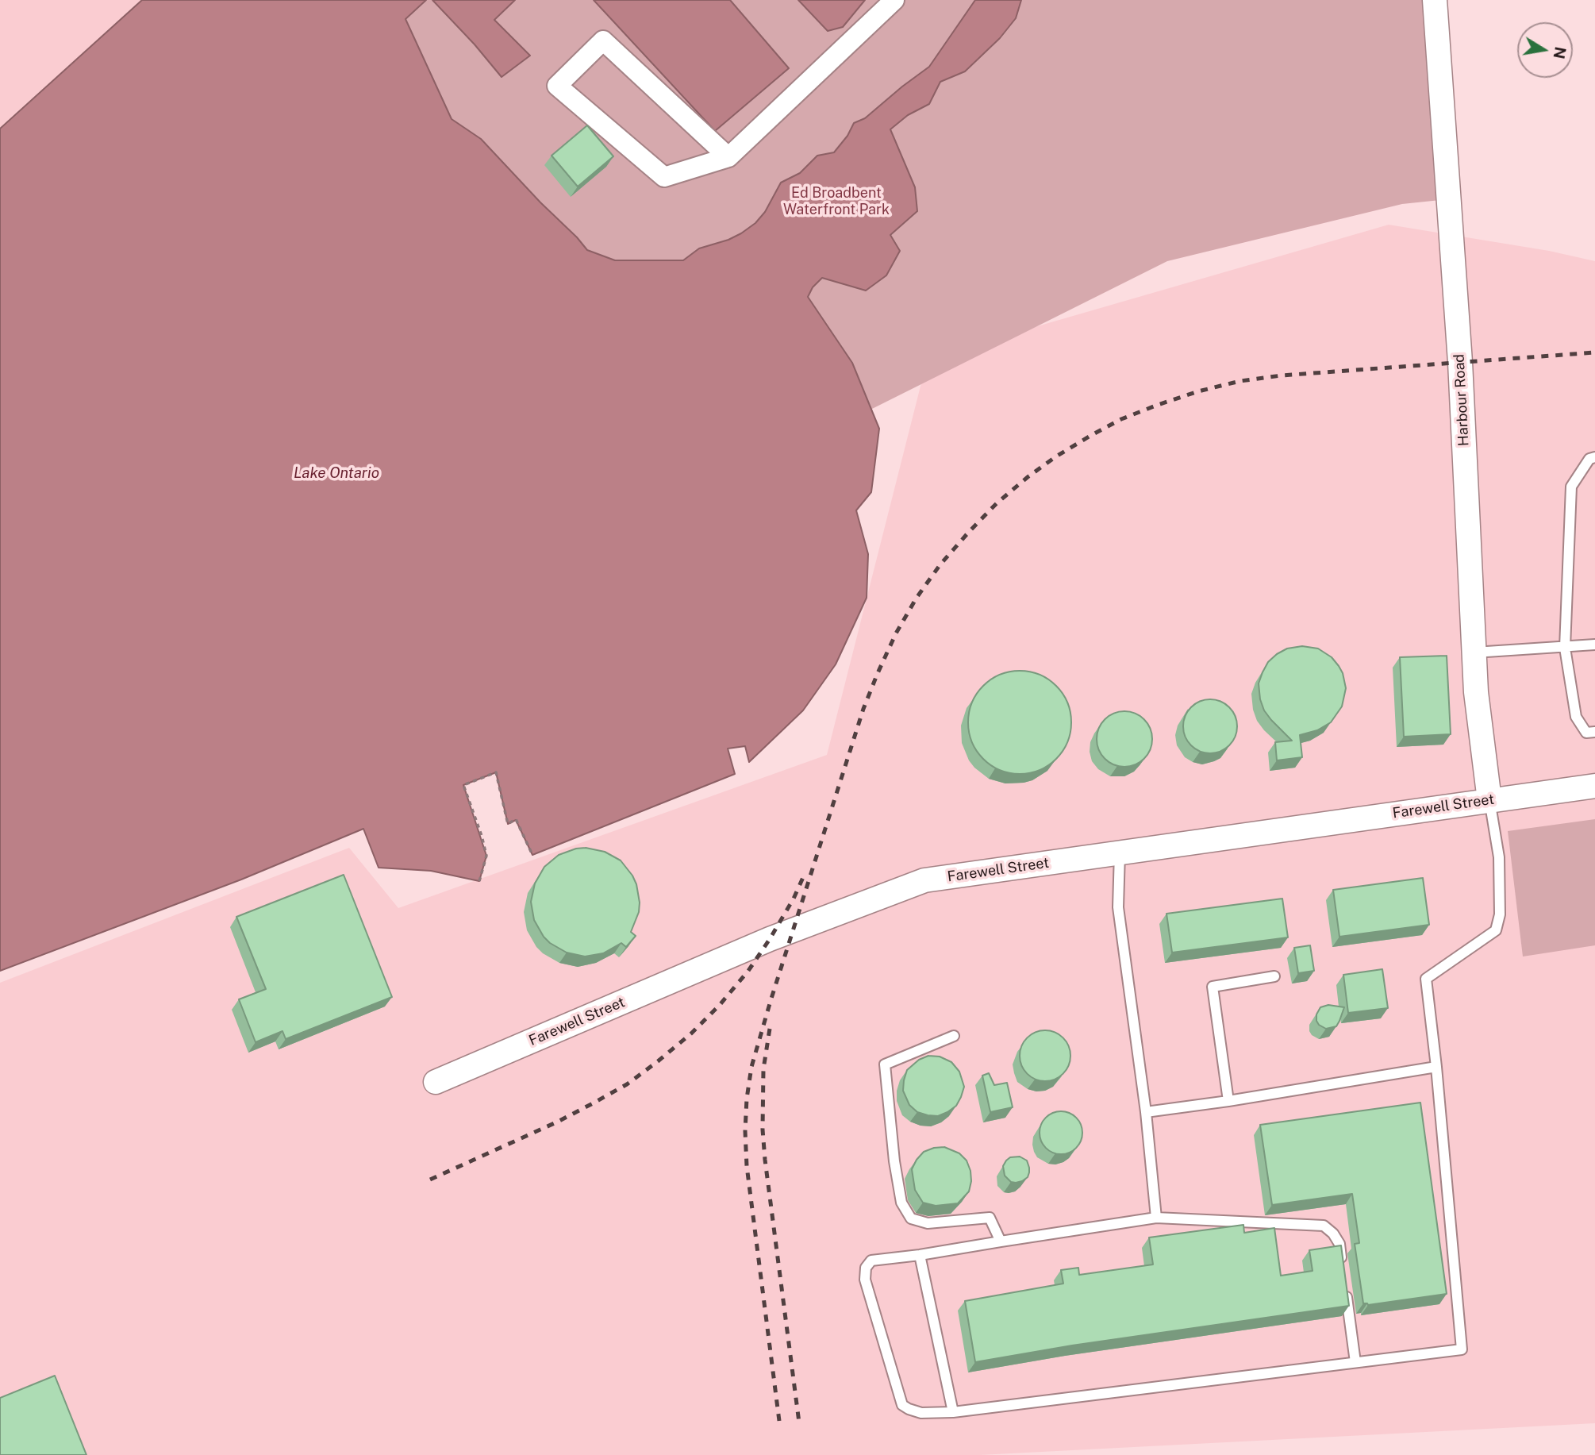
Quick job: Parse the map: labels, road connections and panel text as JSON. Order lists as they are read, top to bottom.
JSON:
{
  "streets": {
    "street": ["Harbour Road", "Farewell Street"]
  },
  "crossings": [
    ["Harbour Road", "Farewell Street"]
  ],
  "water": ["Lake Ontario"],
  "parks": ["Ed Broadbent Waterfront Park"],
  "north": "right"
}
